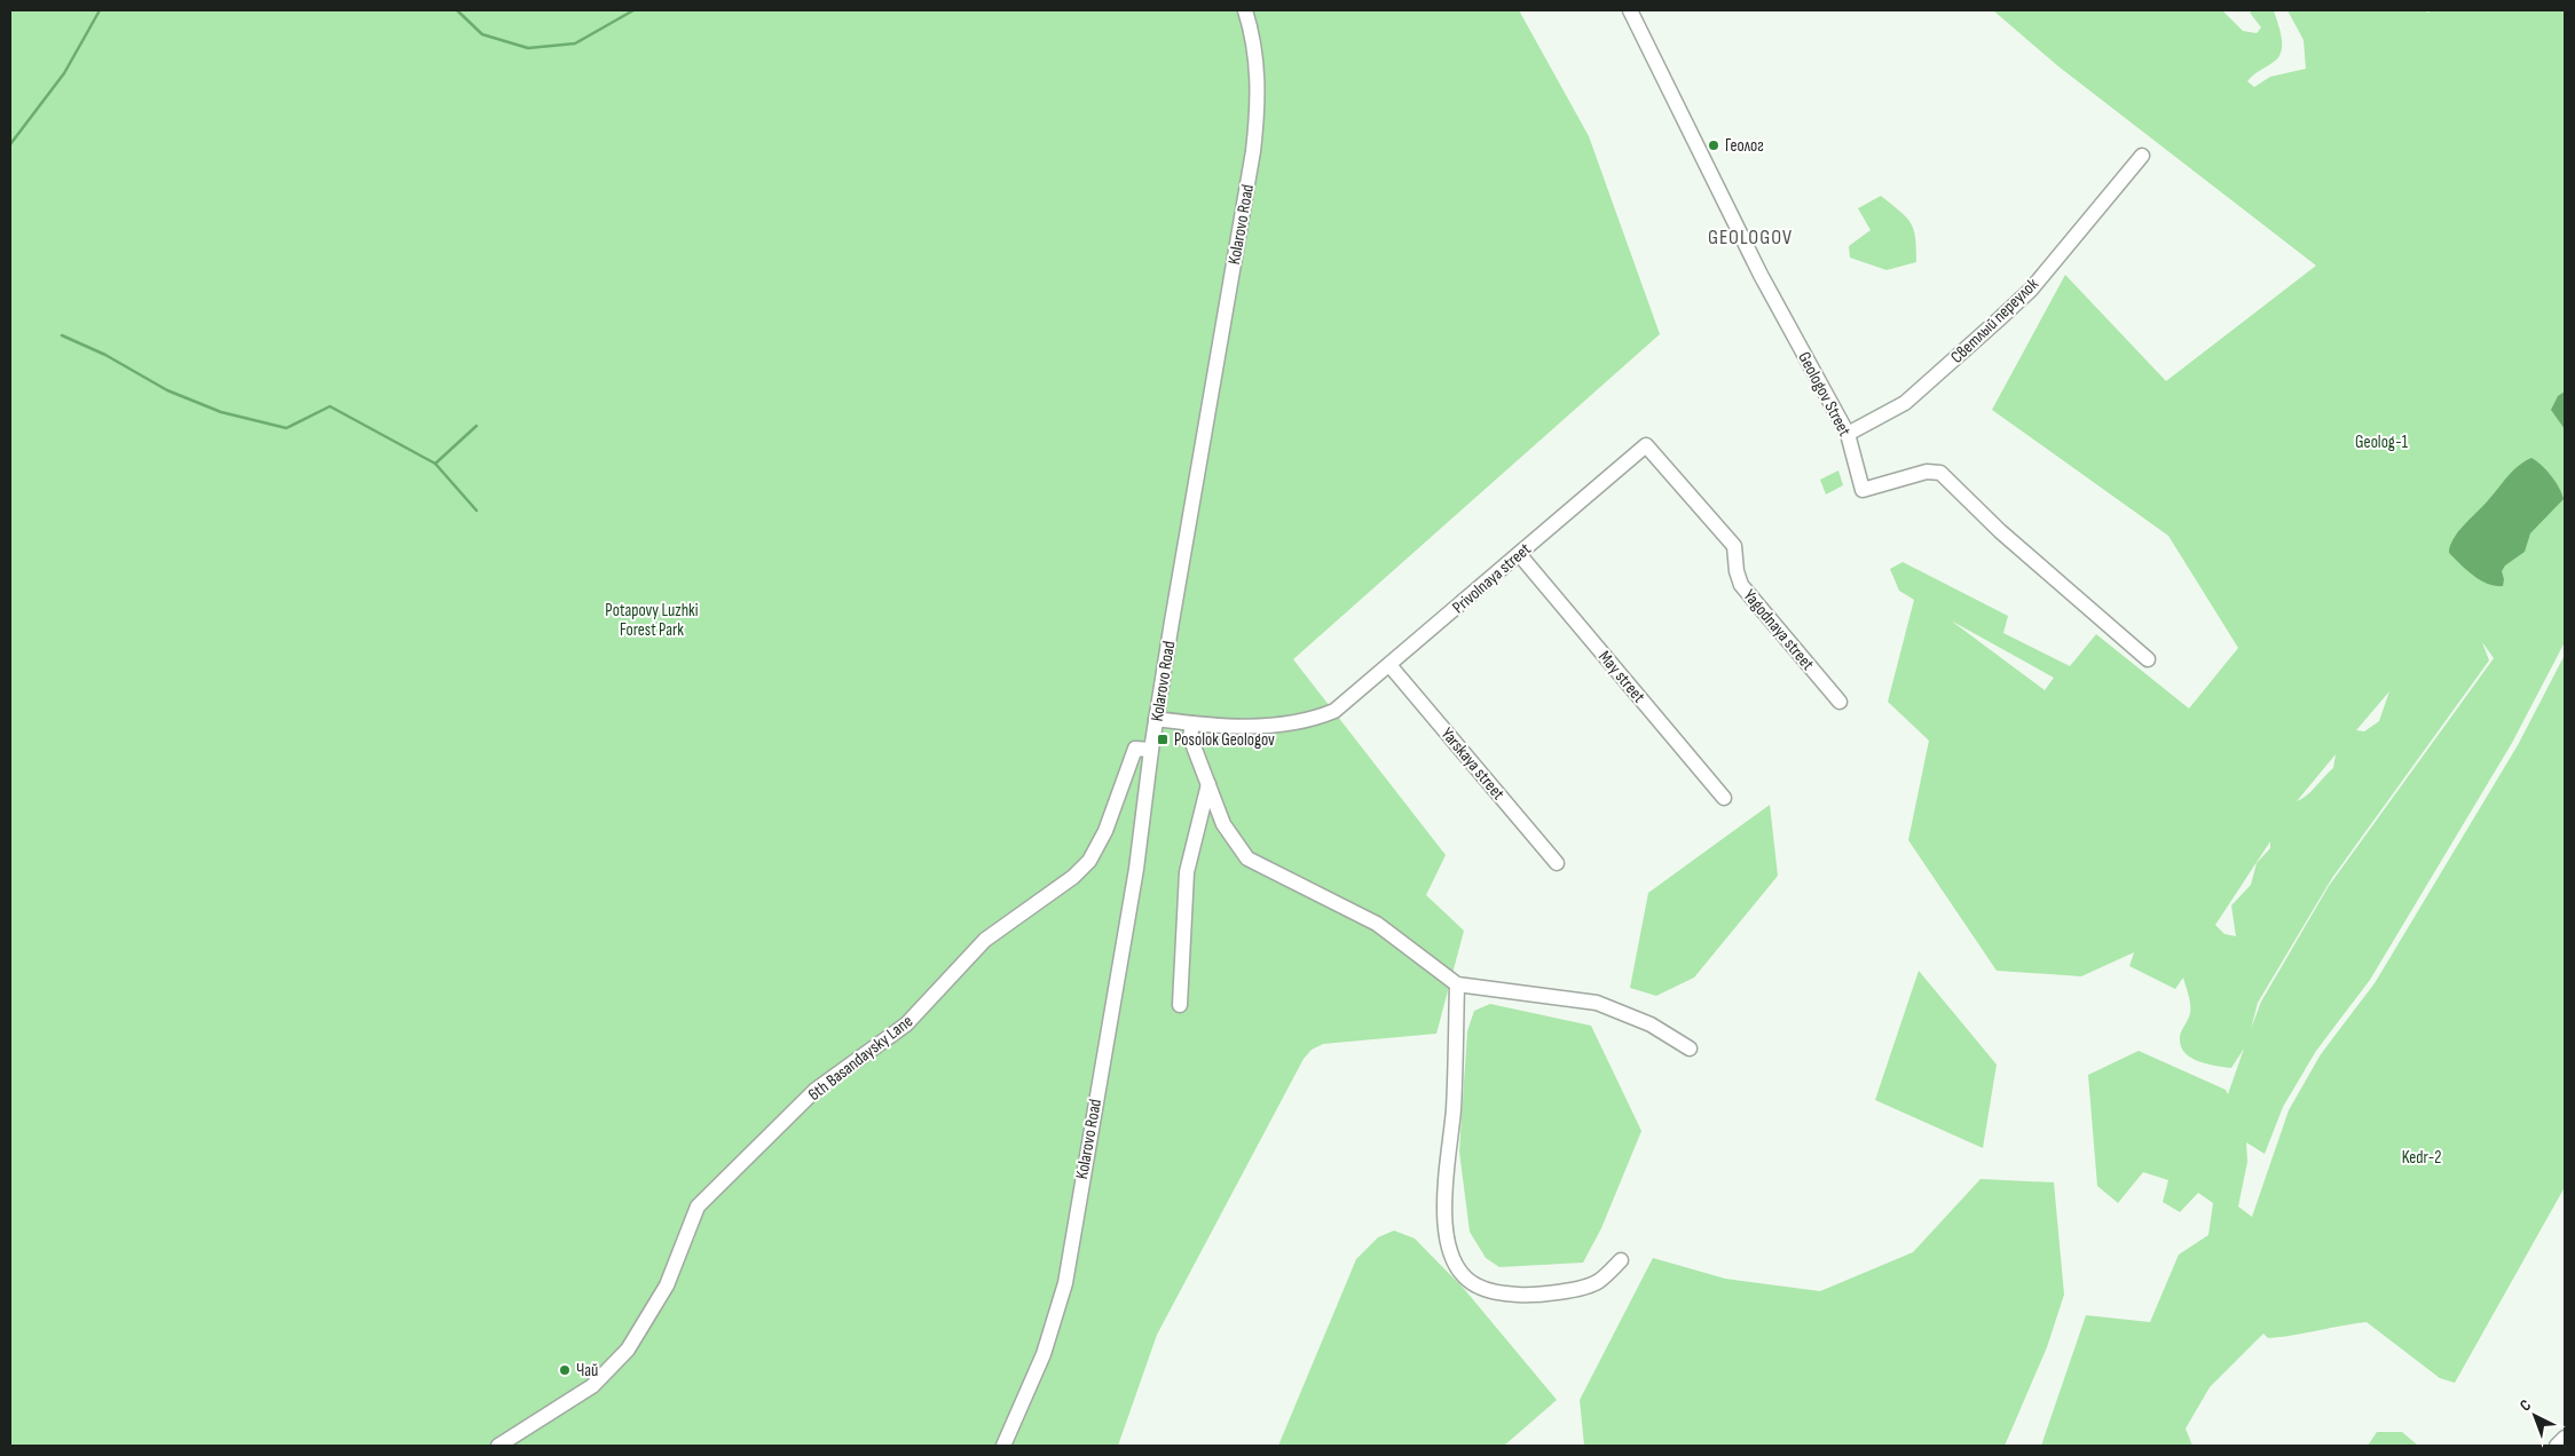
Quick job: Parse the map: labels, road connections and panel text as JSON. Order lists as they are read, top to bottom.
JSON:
{
  "streets": {
    "street": [
      "Kolarovo Road",
      "Светлый переулок",
      "Geologov Street",
      "Privolnaya street",
      "Yagodnaya street",
      "May street",
      "Yarskaya street",
      "6th Basandaysky Lane"
    ]
  },
  "crossings": [
    ["Kolarovo Road", "6th Basandaysky Lane"],
    ["Светлый переулок", "Geologov Street"],
    ["Privolnaya street", "Yagodnaya street"],
    ["Privolnaya street", "May street"],
    ["Privolnaya street", "Yarskaya street"]
  ],
  "districts": ["GEOLOGOV"],
  "parks": ["Geolog-1", "Potapovy Luzhki Forest Park", "Kedr-2"],
  "places": {
    "other": ["Геолог", "Чай"],
    "transit": ["Posolok Geologov"]
  },
  "north": "top left"
}
